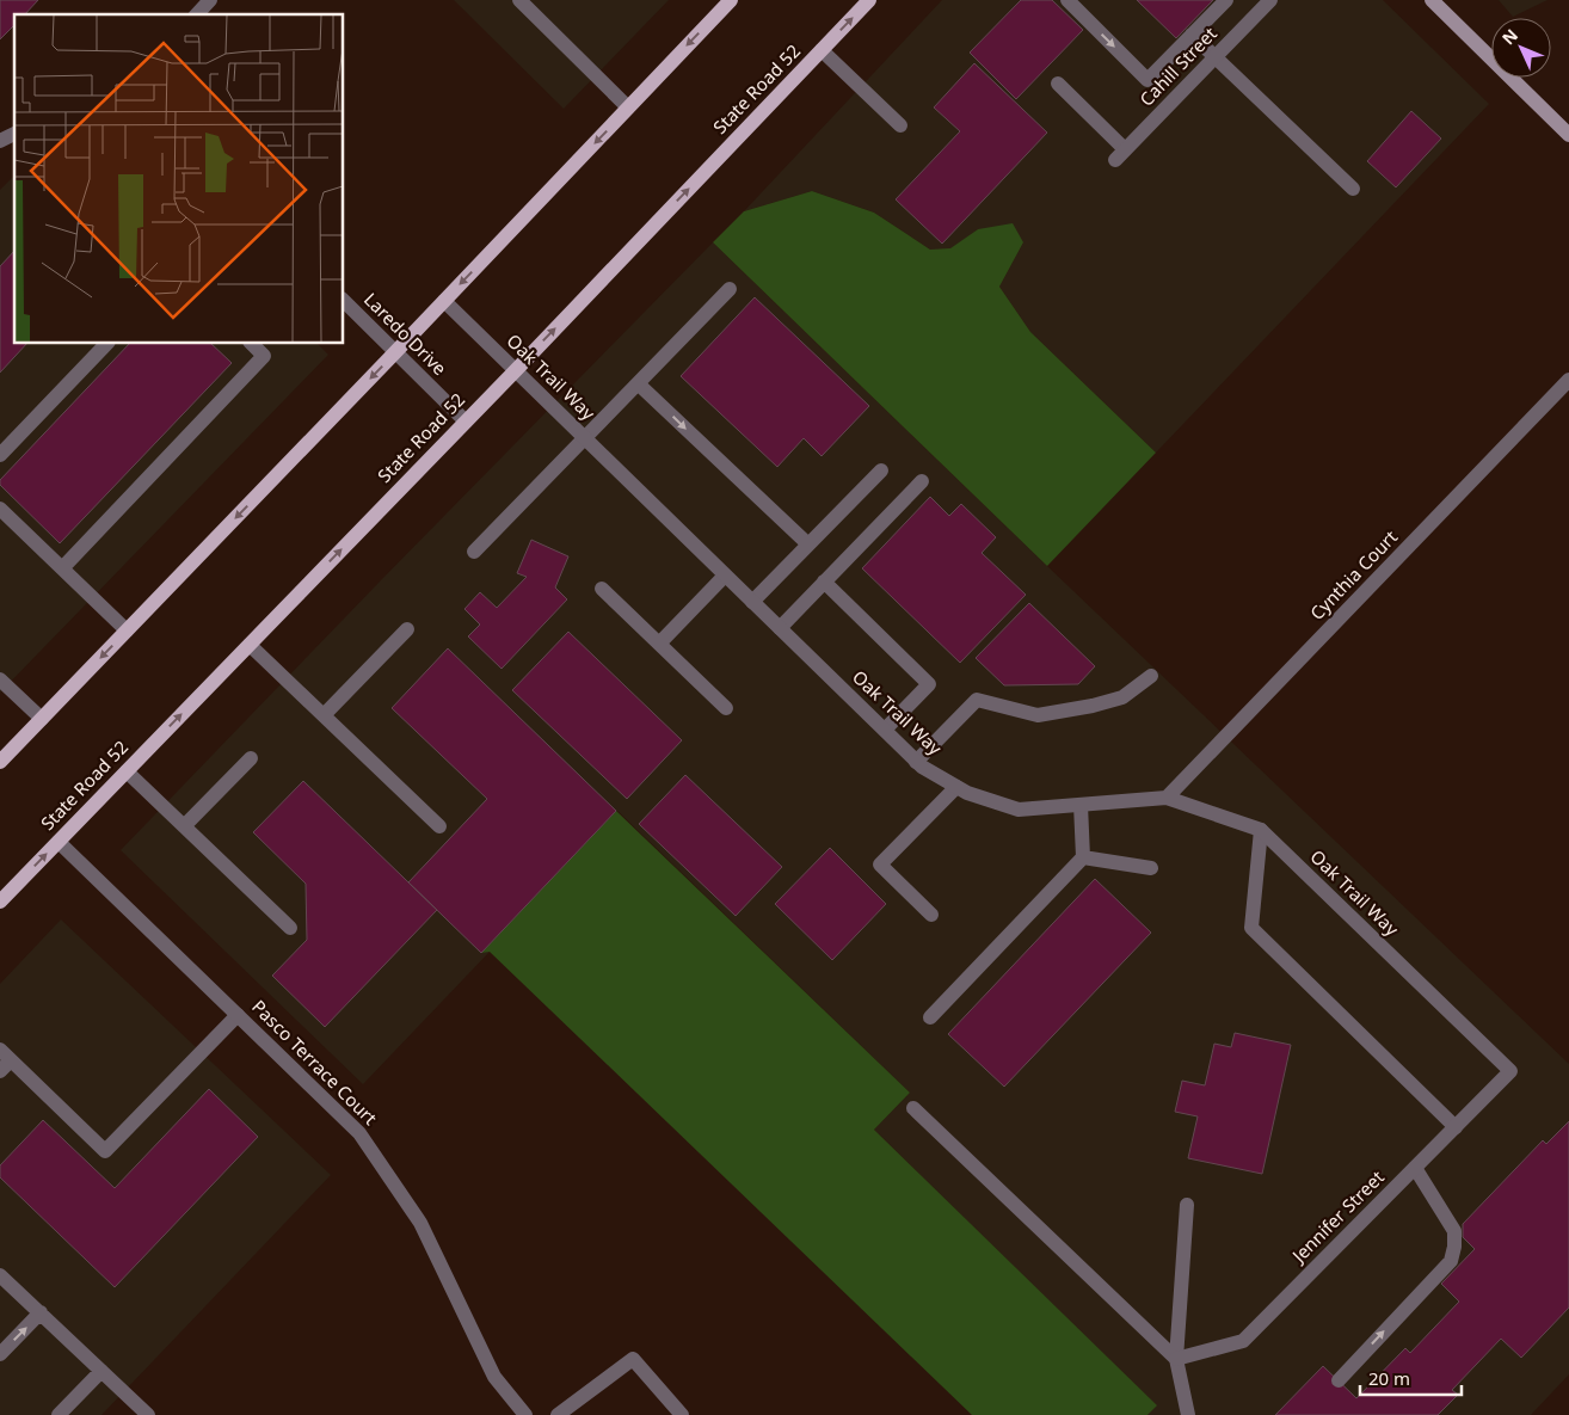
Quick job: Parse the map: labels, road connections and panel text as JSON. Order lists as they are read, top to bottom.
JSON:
{
  "streets": {
    "main road": ["State Road 52"],
    "street": [
      "Cahill Street",
      "Laredo Drive",
      "Oak Trail Way",
      "Cynthia Court",
      "Pasco Terrace Court",
      "Jennifer Street"
    ]
  },
  "crossings": [
    ["State Road 52", "Laredo Drive"],
    ["State Road 52", "Oak Trail Way"],
    ["State Road 52", "Pasco Terrace Court"],
    ["Oak Trail Way", "Cynthia Court"],
    ["Oak Trail Way", "Jennifer Street"]
  ],
  "scale_bar": "20 m",
  "north": "top left"
}
